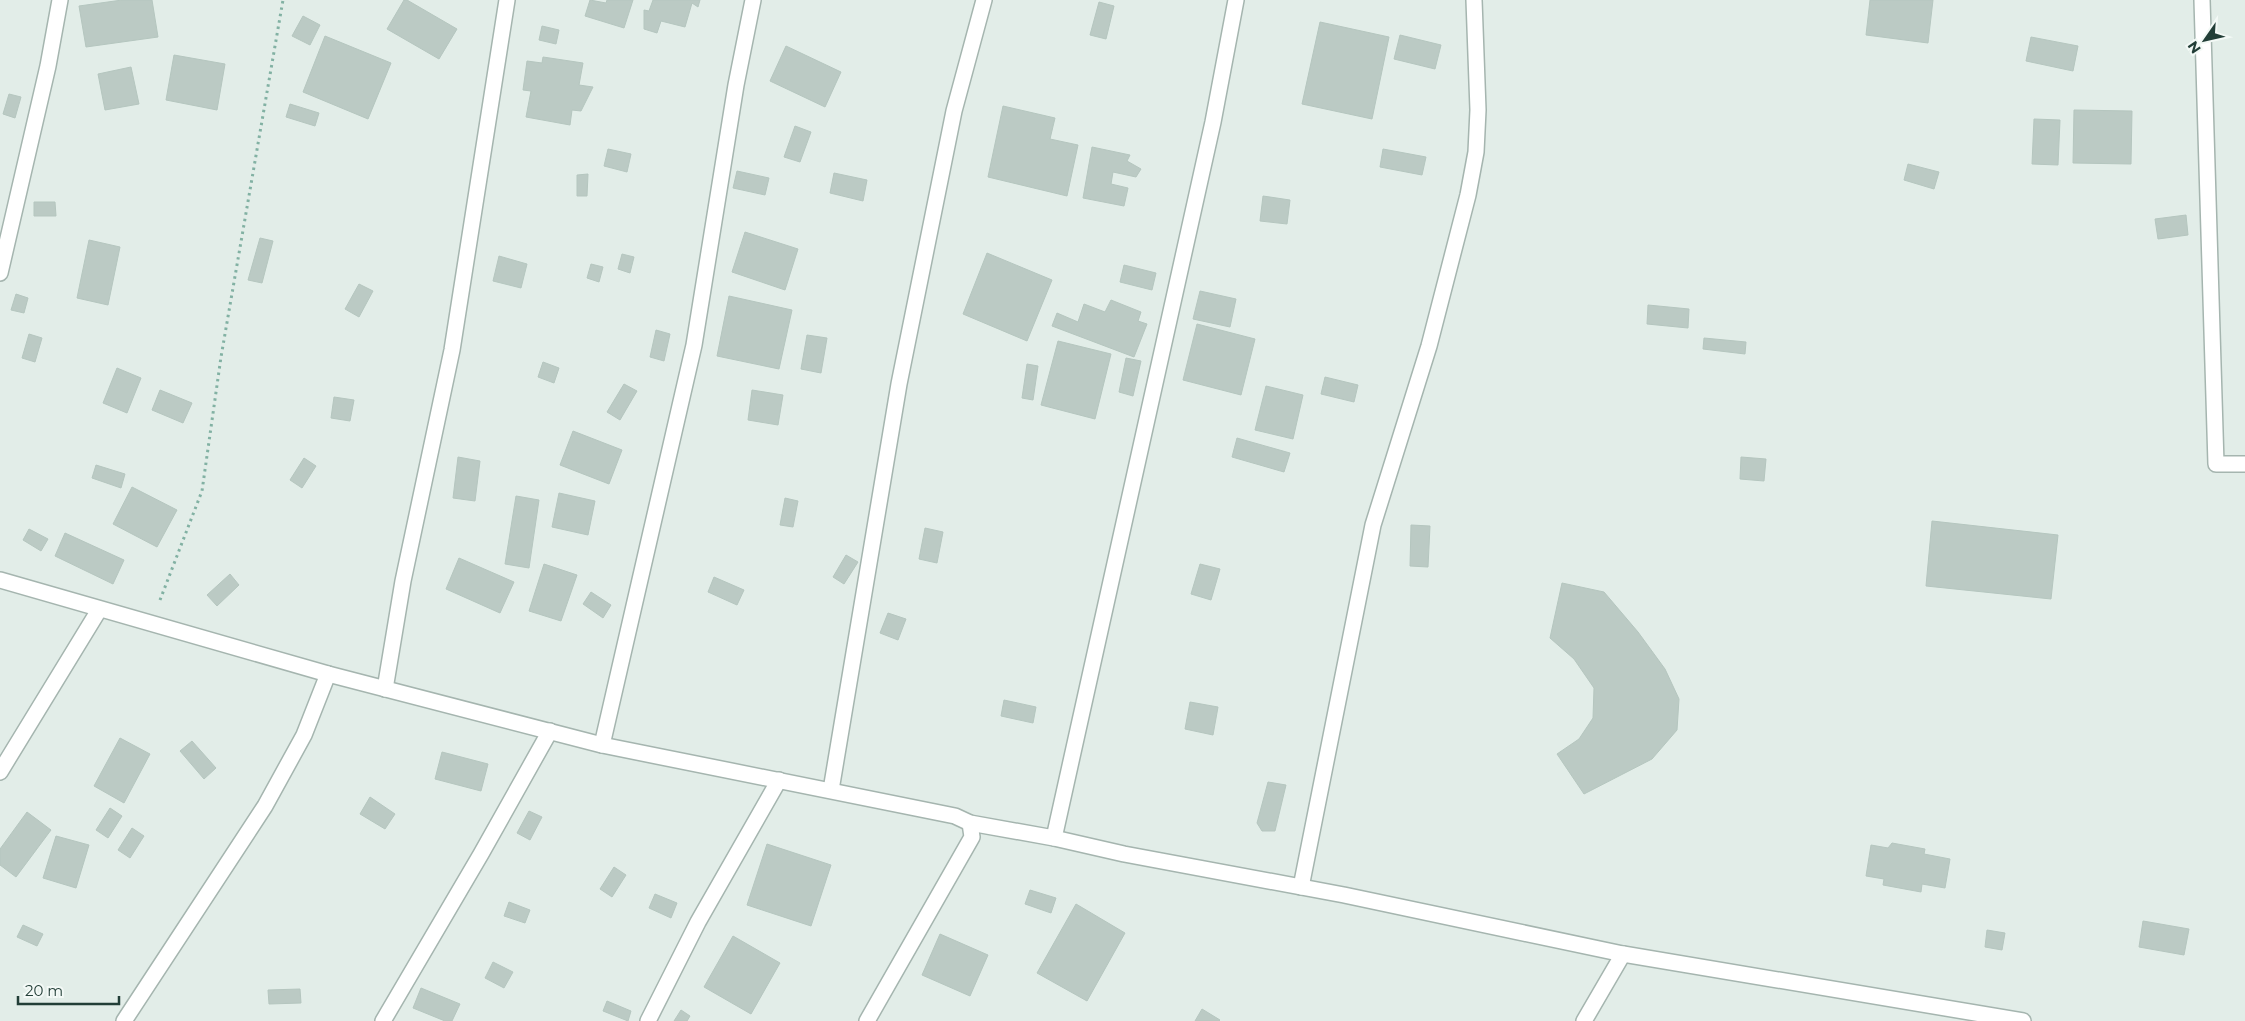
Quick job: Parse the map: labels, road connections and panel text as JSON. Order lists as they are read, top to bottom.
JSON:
{
  "scale_bar": "20 m",
  "north": "bottom left"
}
